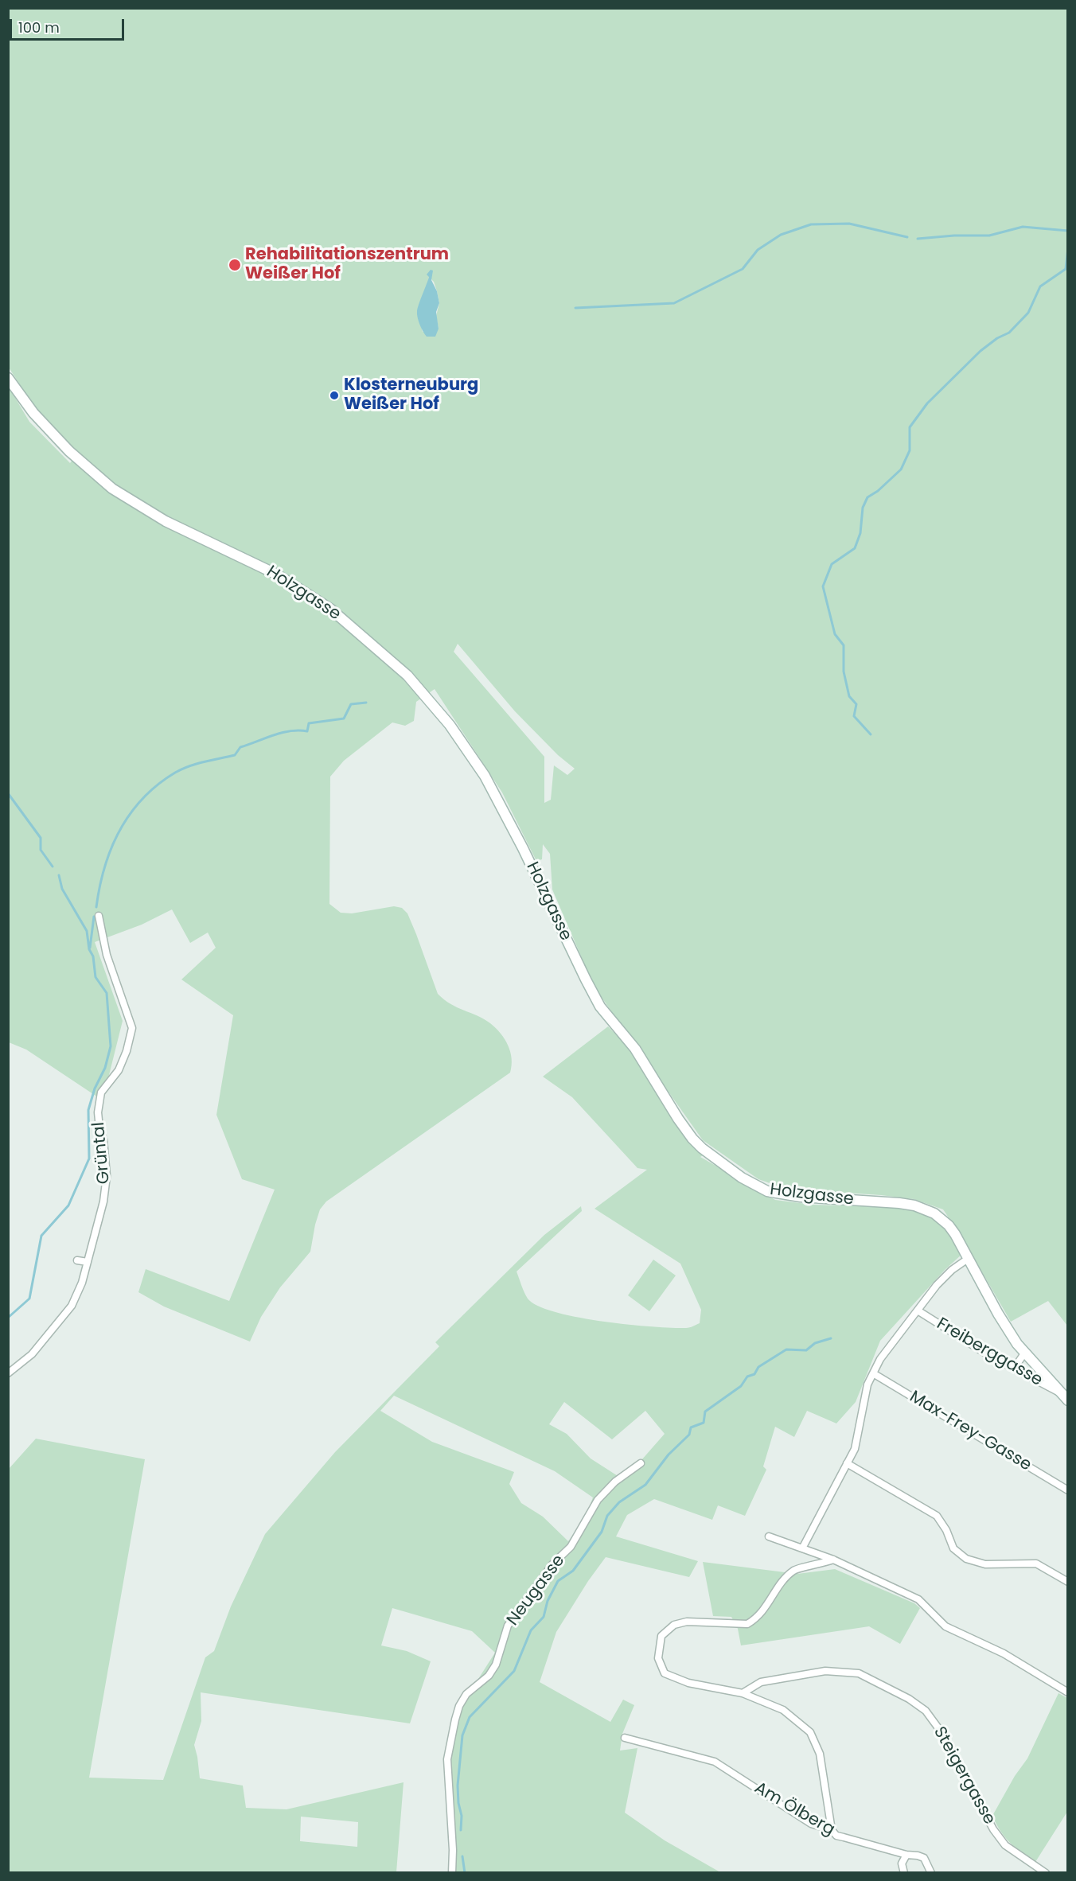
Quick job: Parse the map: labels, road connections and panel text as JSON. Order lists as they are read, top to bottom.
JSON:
{
  "streets": {
    "street": [
      "Holzgasse",
      "Grüntal",
      "Freiberggasse",
      "Max-Frey-Gasse",
      "Neugasse",
      "Steigergasse",
      "Am Ölberg"
    ]
  },
  "crossings": [
    ["Holzgasse", "Freiberggasse"]
  ],
  "places": ["Rehabilitationszentrum Weißer Hof", "Klosterneuburg Weißer Hof"],
  "scale_bar": "100 m"
}
